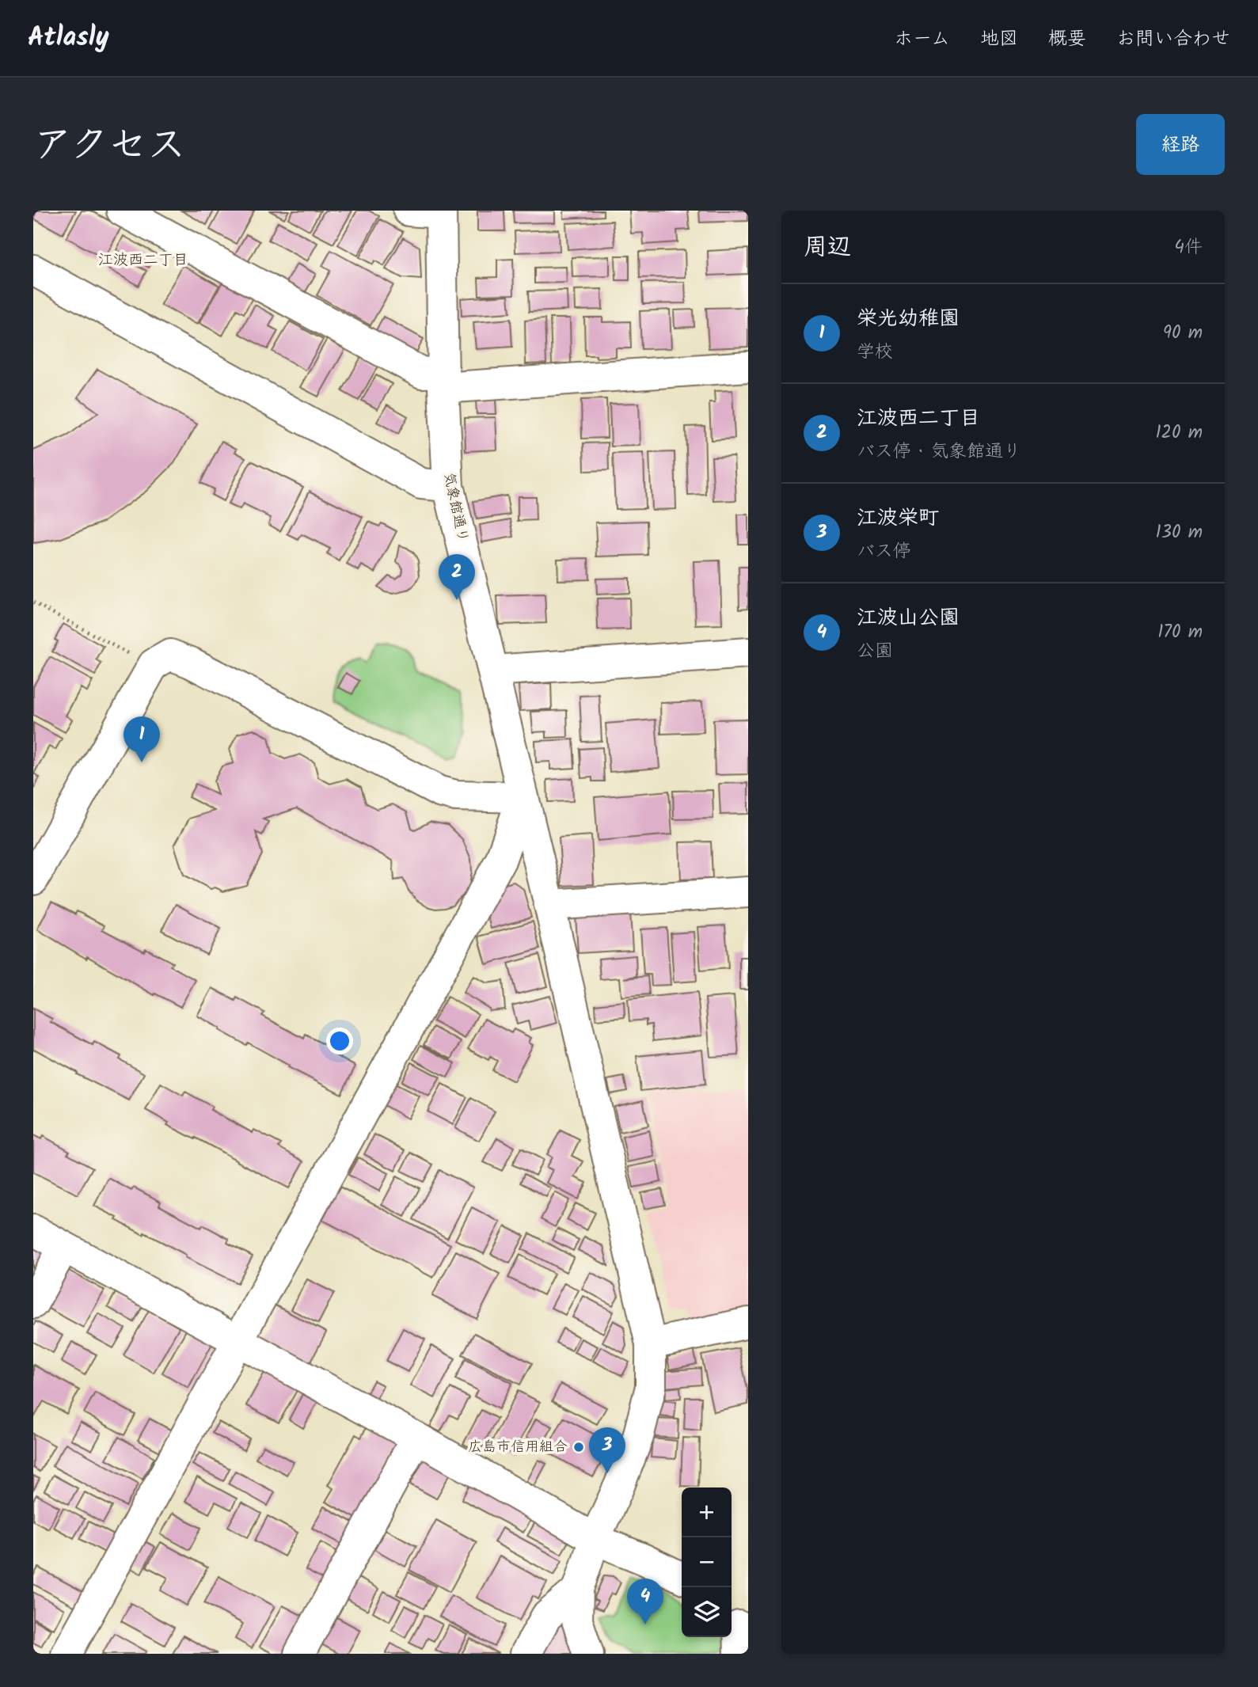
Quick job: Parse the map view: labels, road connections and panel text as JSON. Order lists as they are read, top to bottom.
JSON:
{
  "streets": {
    "street": ["気象館通り"]
  },
  "districts": ["江波西二丁目"],
  "places": ["広島市信用組合"],
  "page": {
    "header": "Atlasly",
    "nav": [
      "ホーム",
      "地図",
      "概要",
      "お問い合わせ"
    ],
    "title": "アクセス",
    "buttons": "経路",
    "heading": ["周辺", "4件"],
    "list": [
      {
        "mark": "1",
        "name": "栄光幼稚園",
        "note": "学校",
        "value": "90 m"
      },
      {
        "mark": "2",
        "name": "江波西二丁目",
        "note": "バス停 · 気象館通り",
        "value": "120 m"
      },
      {
        "mark": "3",
        "name": "江波栄町",
        "note": "バス停",
        "value": "130 m"
      },
      {
        "mark": "4",
        "name": "江波山公園",
        "note": "公園",
        "value": "170 m"
      }
    ],
    "pins": [
      "2",
      "1",
      "3",
      "4"
    ],
    "map_buttons": ["+", "−"]
  }
}
